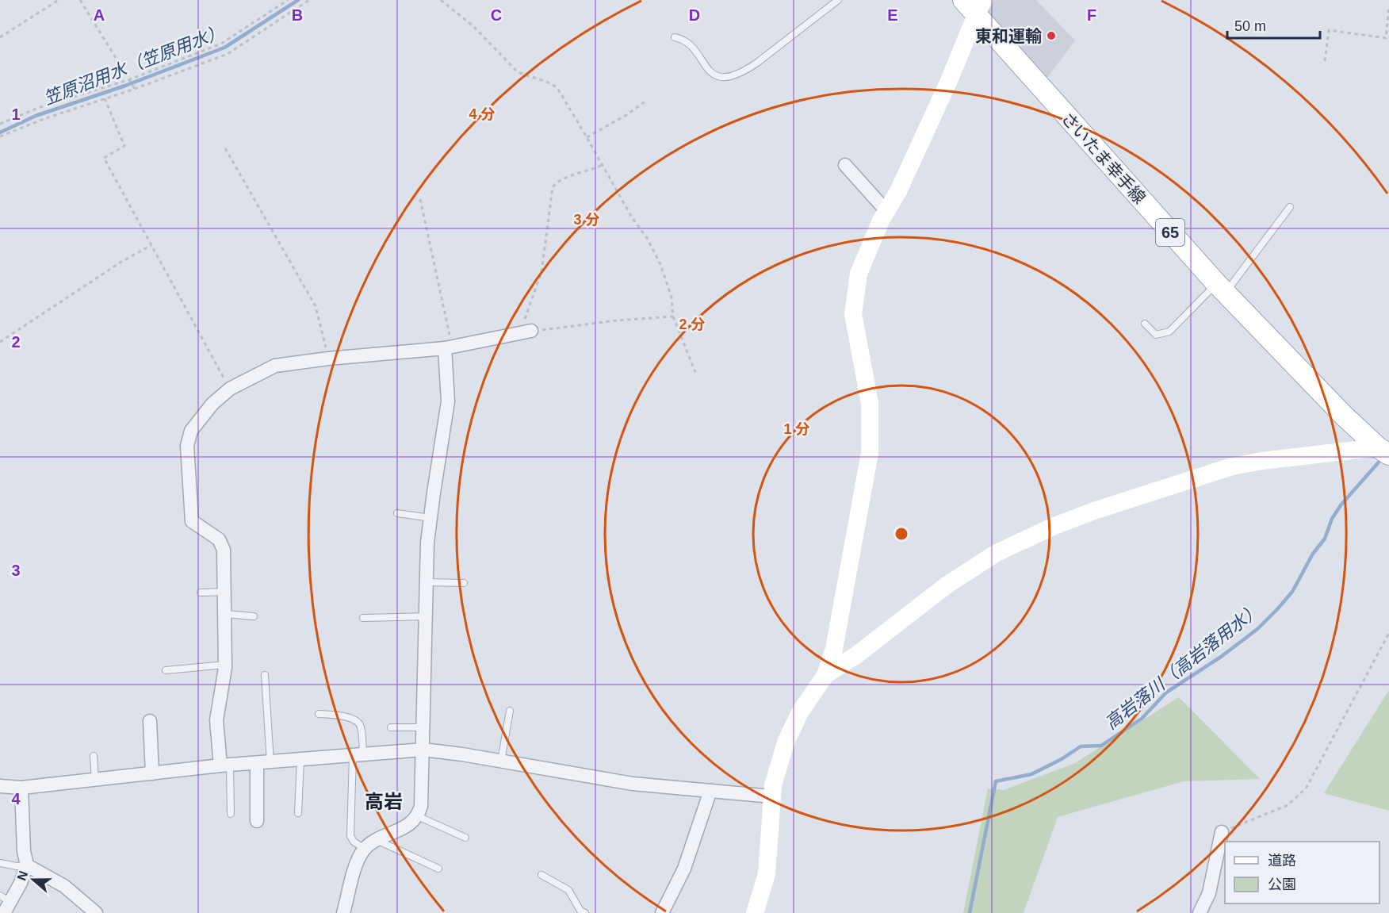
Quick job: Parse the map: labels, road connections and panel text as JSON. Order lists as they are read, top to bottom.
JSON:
{
  "streets": {
    "main road": ["さいたま幸手線", "65"]
  },
  "districts": ["高岩"],
  "water": ["笠原沼用水（笠原用水）", "高岩落川（高岩落用水）"],
  "places": ["東和運輸"],
  "legend": ["道路", "公園"],
  "scale_bar": "50 m",
  "north": "left",
  "grid": {
    "columns": [
      "A",
      "B",
      "C",
      "D",
      "E",
      "F"
    ],
    "rows": [
      "1",
      "2",
      "3",
      "4"
    ]
  },
  "rings": [
    "4 分",
    "3 分",
    "2 分",
    "1 分"
  ]
}
